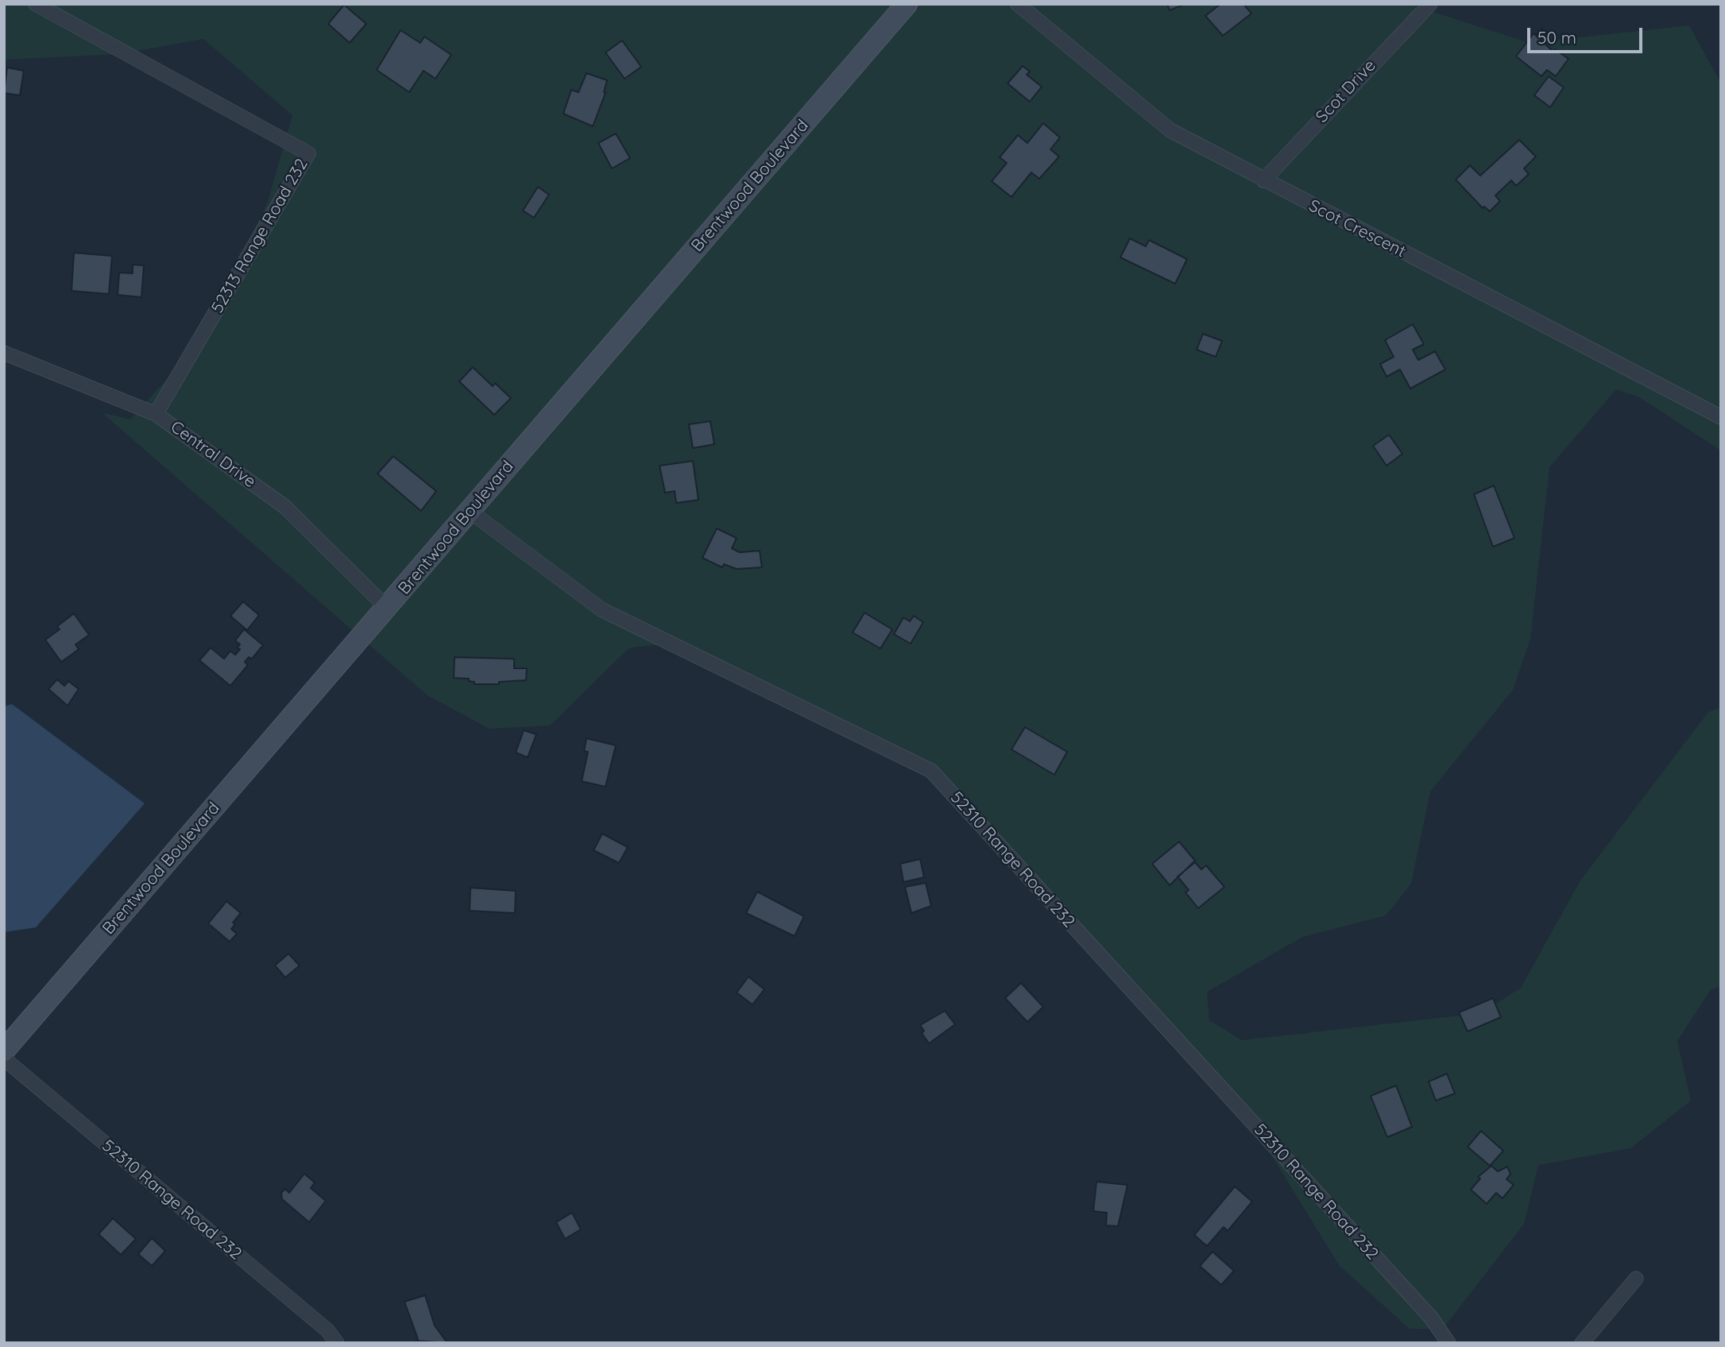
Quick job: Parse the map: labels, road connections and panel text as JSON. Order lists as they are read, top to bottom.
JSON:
{
  "streets": {
    "street": [
      "Scot Drive",
      "Brentwood Boulevard",
      "Scot Crescent",
      "52313 Range Road 232",
      "Central Drive",
      "52310 Range Road 232"
    ]
  },
  "crossings": [
    ["Scot Drive", "Scot Crescent"],
    ["Brentwood Boulevard", "Central Drive"],
    ["Brentwood Boulevard", "52310 Range Road 232"],
    ["52313 Range Road 232", "Central Drive"]
  ],
  "scale_bar": "50 m"
}
